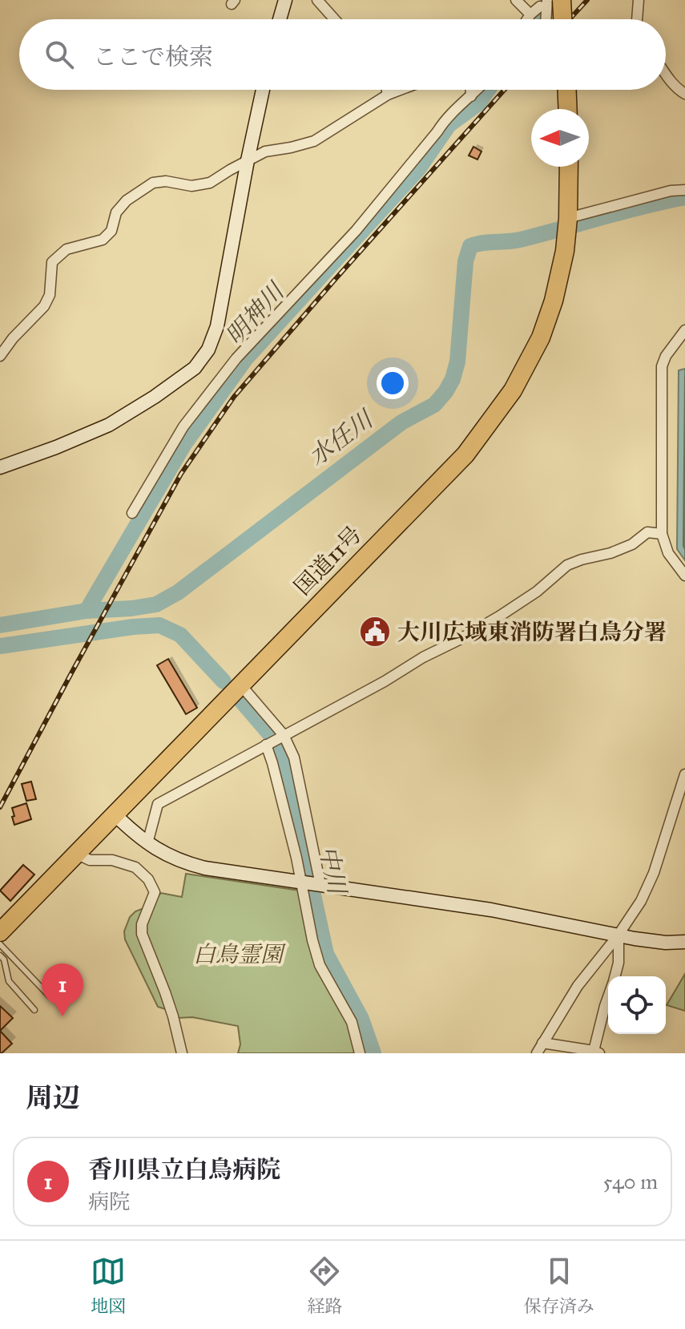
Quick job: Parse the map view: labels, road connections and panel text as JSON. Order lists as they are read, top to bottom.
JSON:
{
  "streets": {
    "highway": ["国道11号"]
  },
  "water": ["明神川", "水任川", "中川"],
  "parks": ["白鳥霊園"],
  "places": {
    "public building": ["大川広域東消防署白鳥分署"]
  },
  "north": "left",
  "page": {
    "search": "ここで検索",
    "pins": "1",
    "heading": "周辺",
    "list": [
      {
        "mark": "1",
        "name": "香川県立白鳥病院",
        "note": "病院",
        "value": "540 m"
      }
    ],
    "nav": ["地図", "経路", "保存済み"]
  }
}
